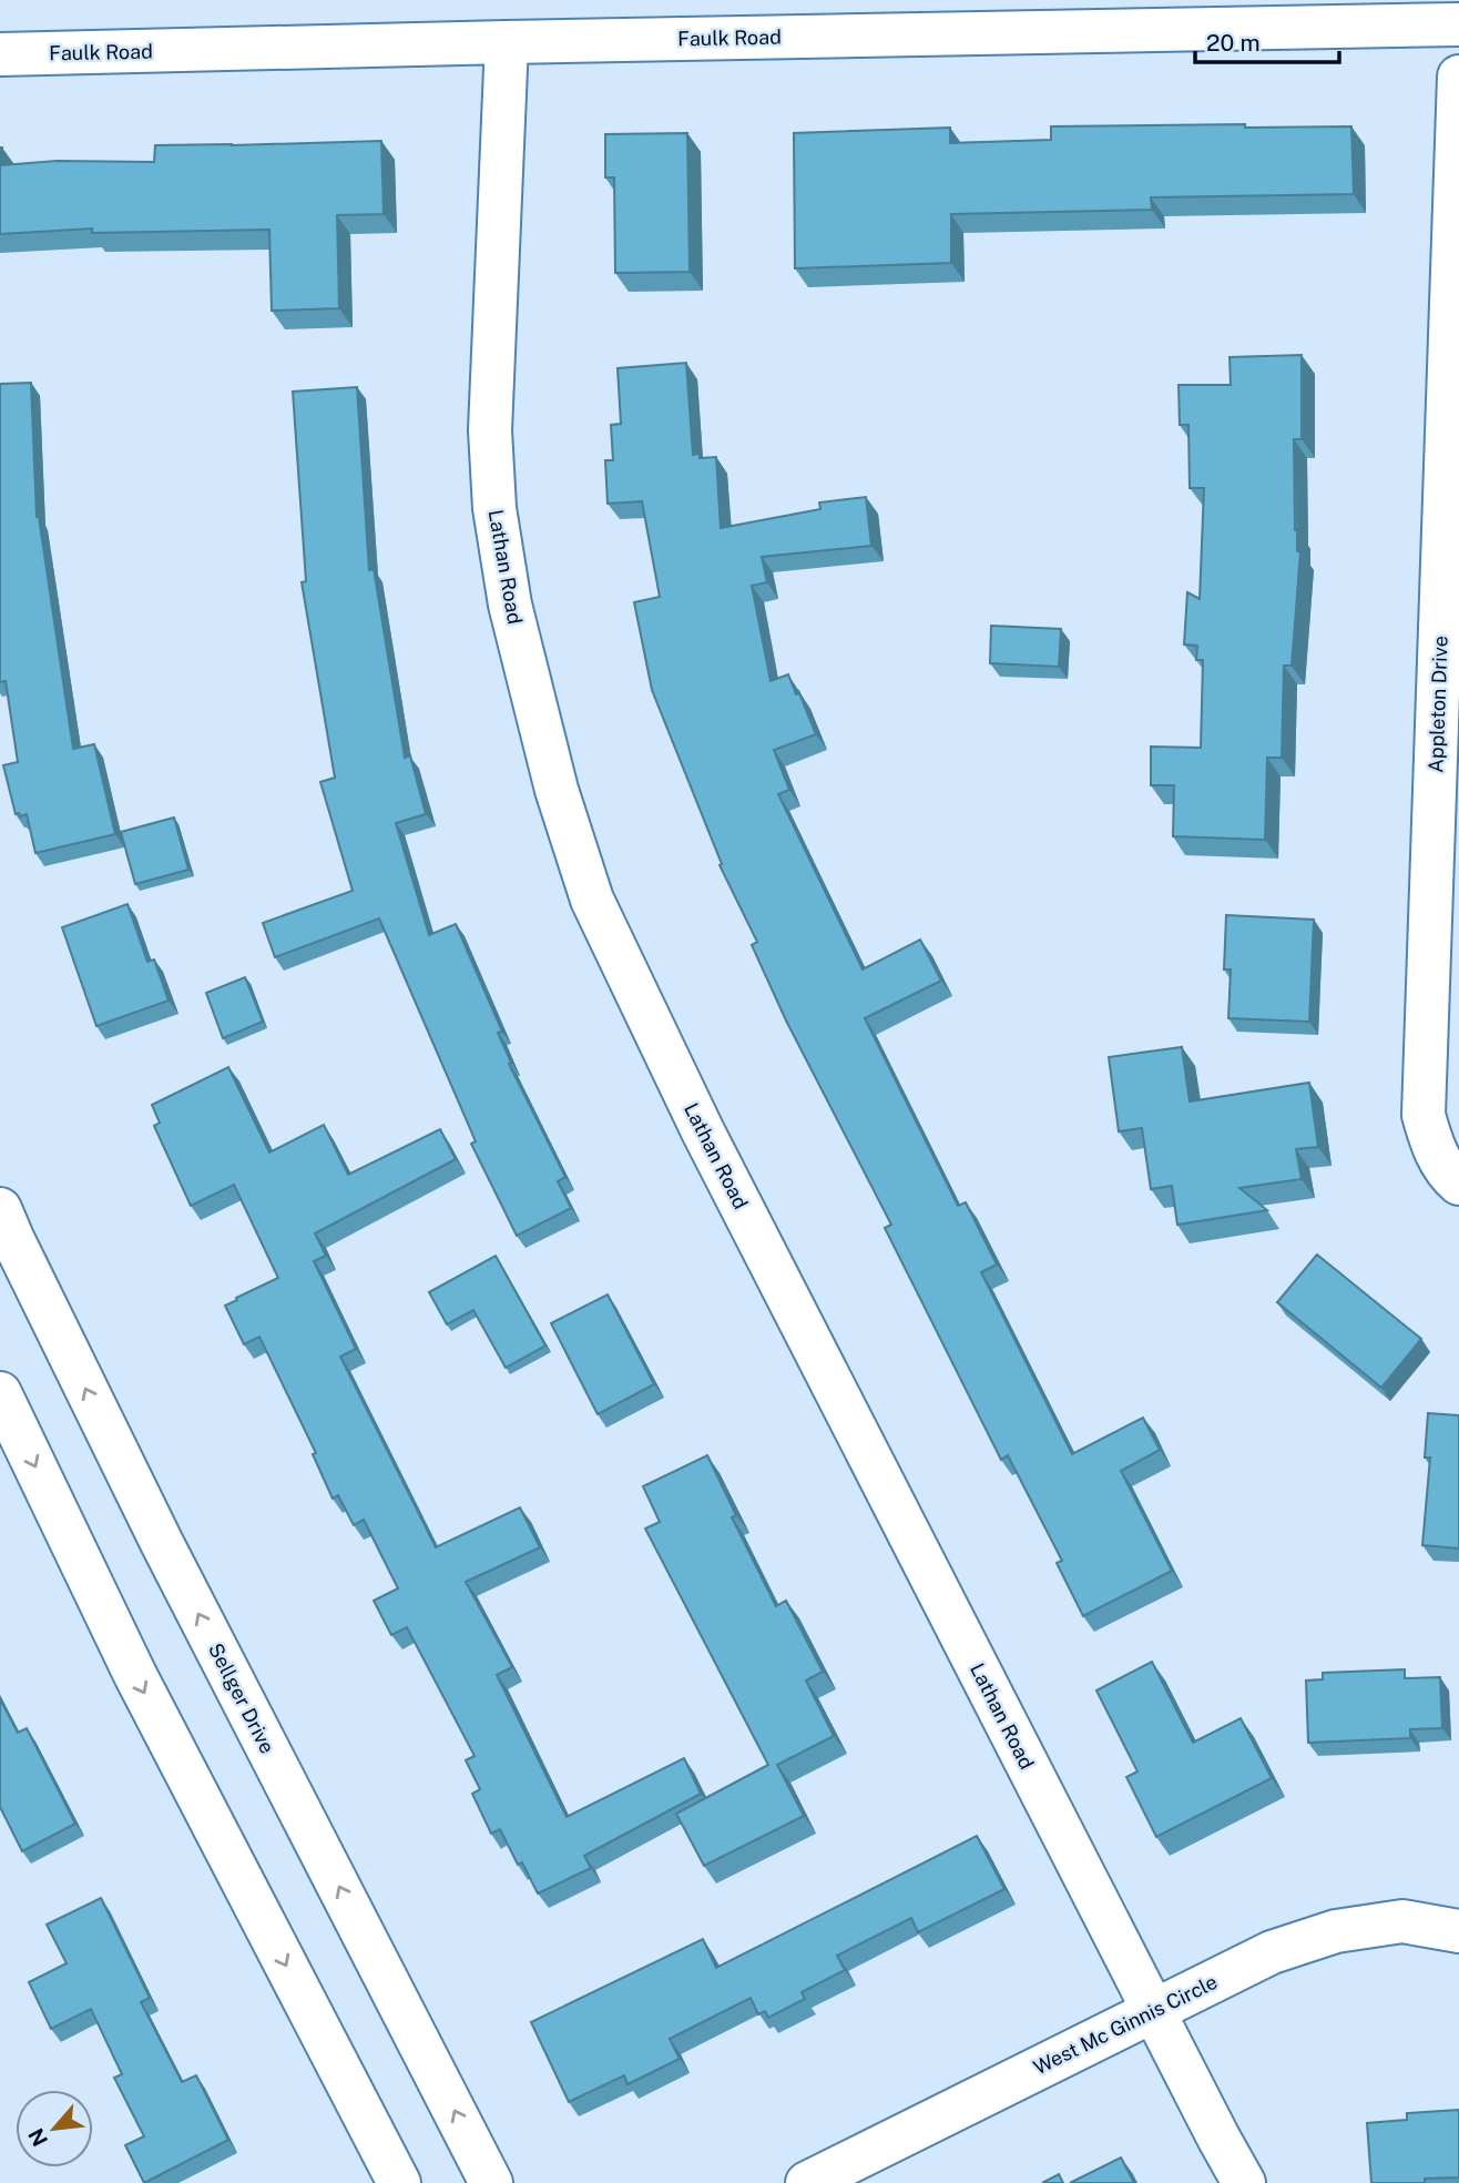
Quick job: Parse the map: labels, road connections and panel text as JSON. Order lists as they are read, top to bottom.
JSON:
{
  "streets": {
    "street": [
      "Faulk Road",
      "Lathan Road",
      "Appleton Drive",
      "Sellger Drive",
      "West Mc Ginnis Circle"
    ]
  },
  "crossings": [
    ["Faulk Road", "Lathan Road"],
    ["Lathan Road", "West Mc Ginnis Circle"]
  ],
  "scale_bar": "20 m",
  "north": "bottom left"
}
